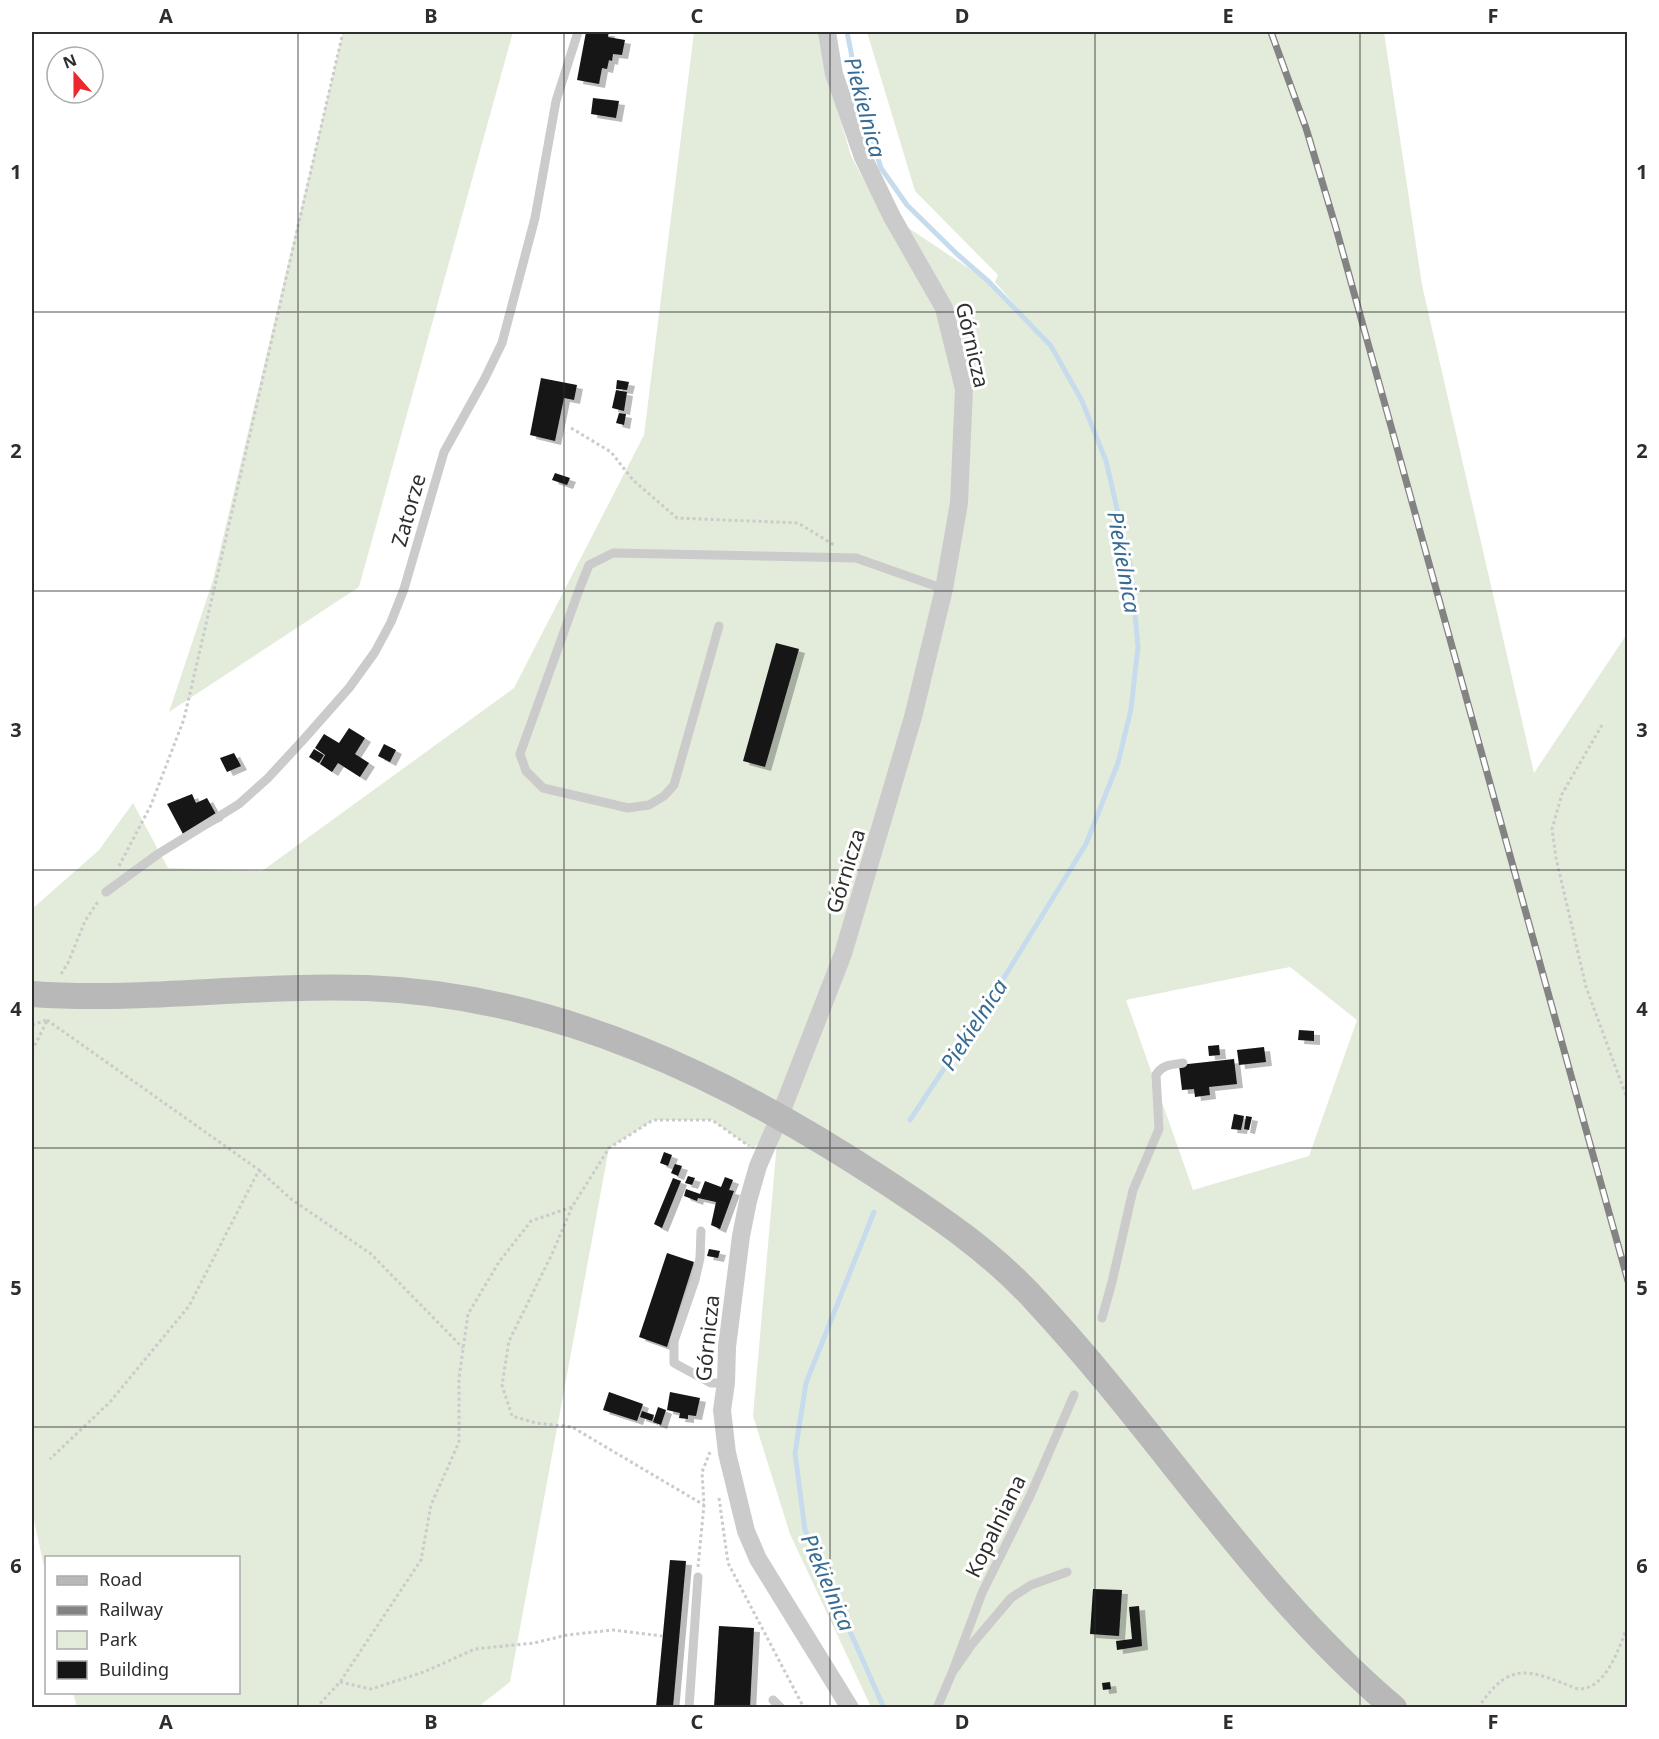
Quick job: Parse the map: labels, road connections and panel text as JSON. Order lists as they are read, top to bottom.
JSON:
{
  "streets": {
    "street": ["Górnicza"],
    "lane": ["Zatorze", "Kopalniana"]
  },
  "water": ["Piekielnica"],
  "legend": [
    "Road",
    "Railway",
    "Park",
    "Building"
  ],
  "north": "top",
  "grid": {
    "columns": [
      "A",
      "B",
      "C",
      "D",
      "E",
      "F"
    ],
    "rows": [
      "1",
      "2",
      "3",
      "4",
      "5",
      "6"
    ]
  }
}
